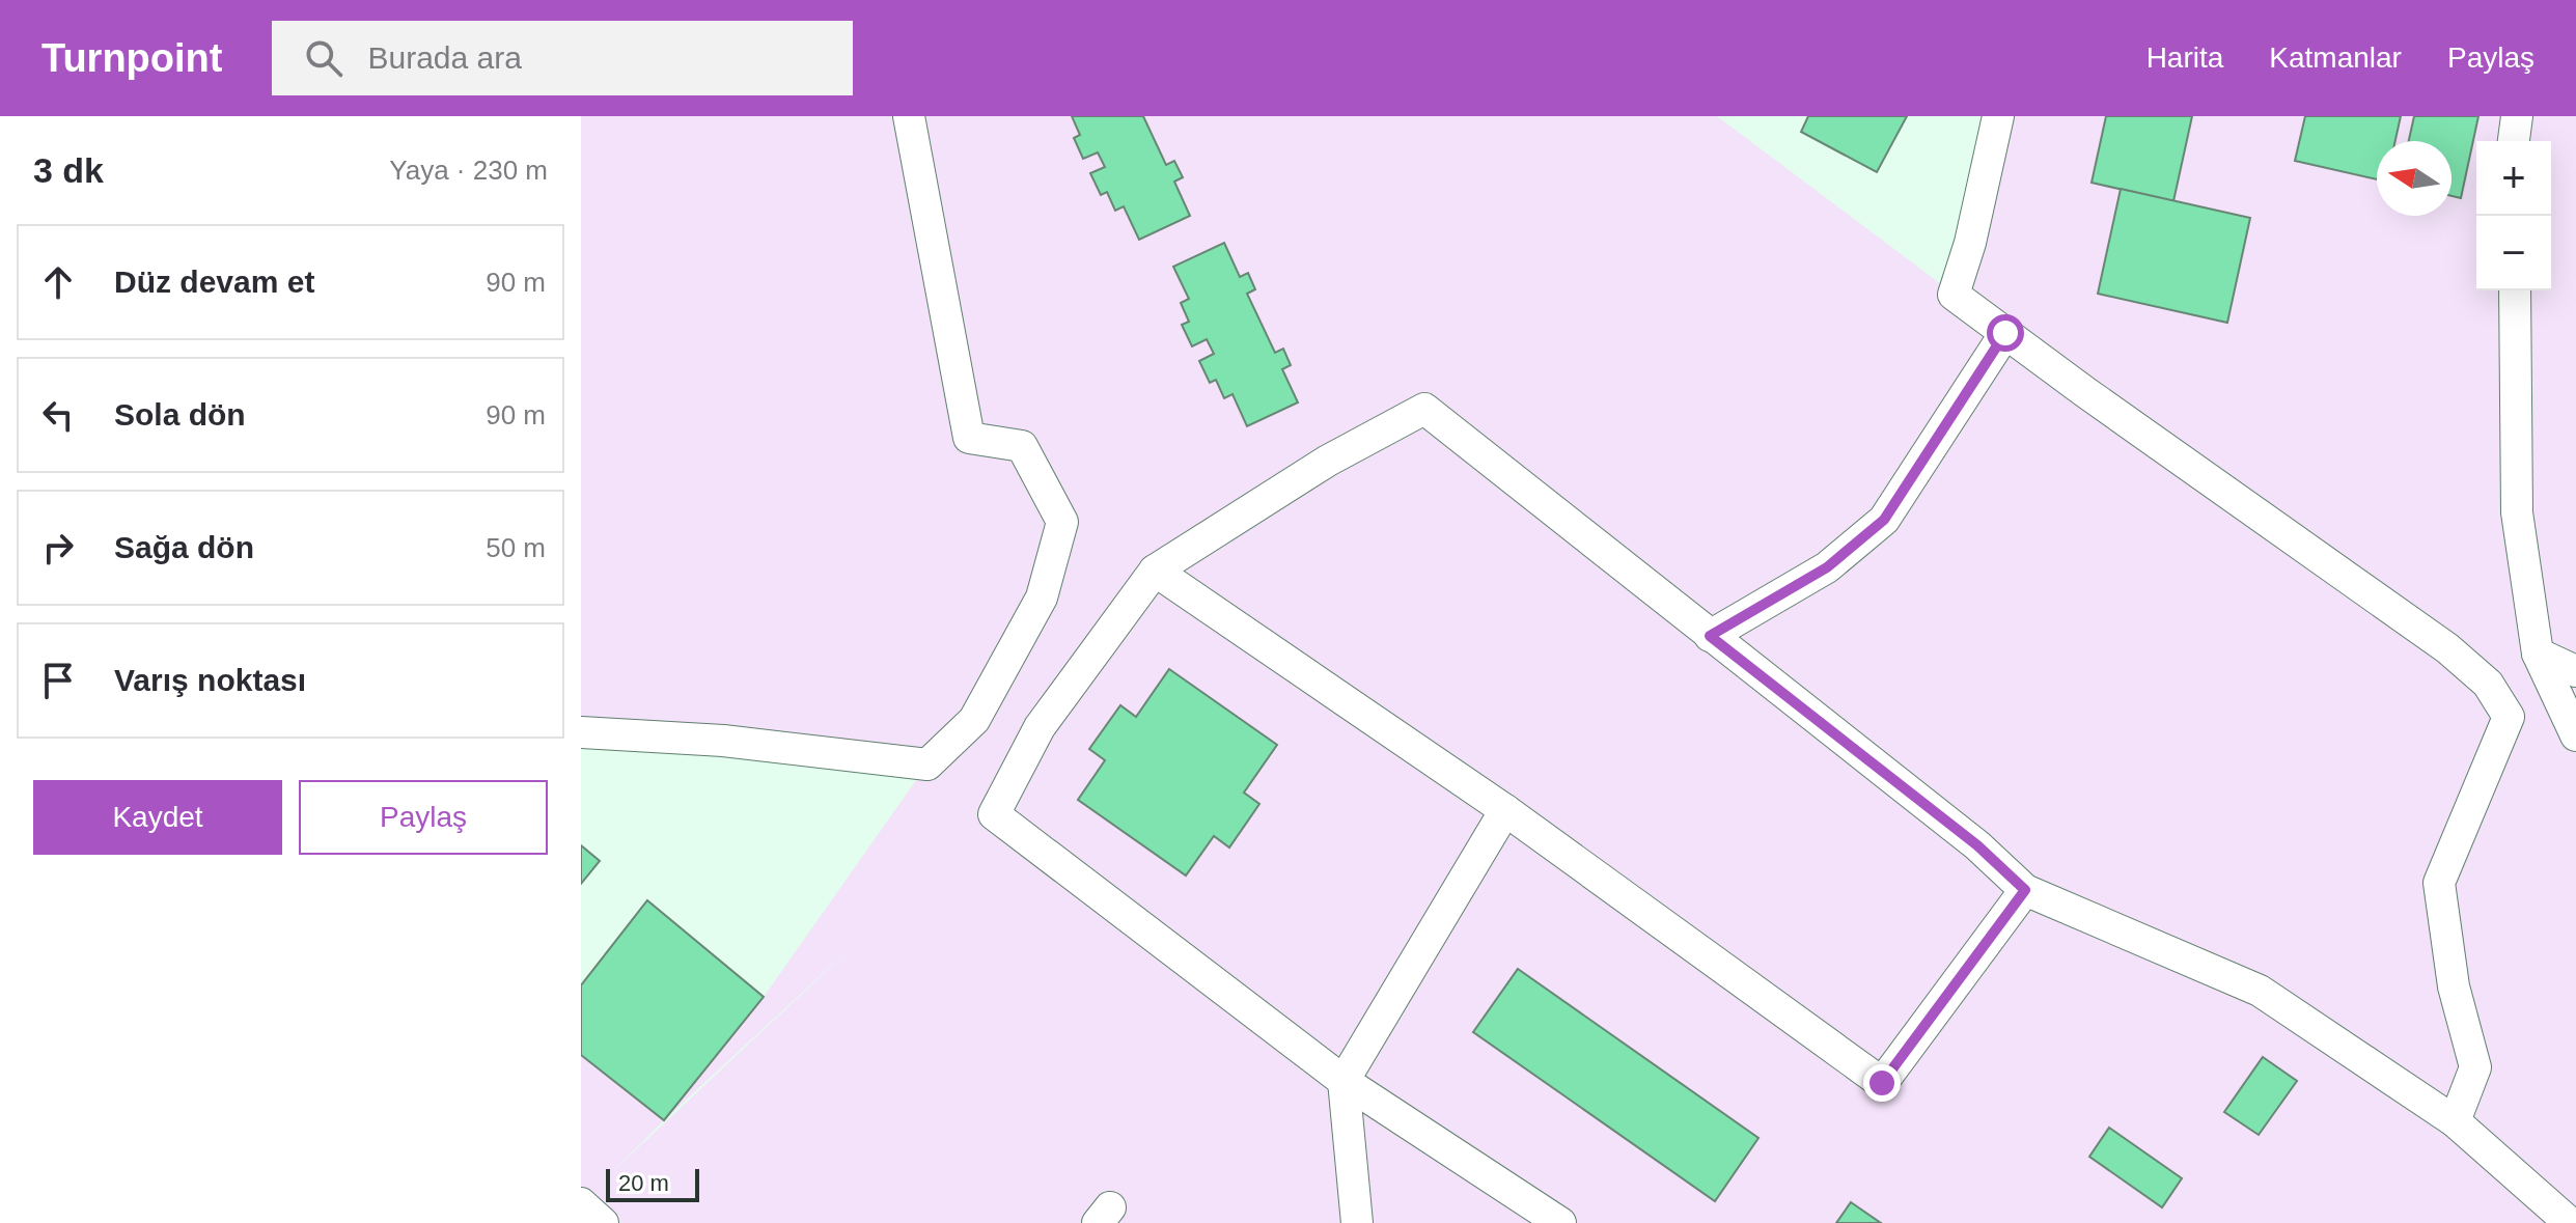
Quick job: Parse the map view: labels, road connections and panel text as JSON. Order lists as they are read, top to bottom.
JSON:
{
  "scale_bar": "20 m",
  "north": "left",
  "page": {
    "header": "Turnpoint",
    "search": "Burada ara",
    "nav": ["Harita", "Katmanlar", "Paylaş"],
    "heading": ["3 dk", "Yaya · 230 m"],
    "map_buttons": ["+", "−"],
    "list": [
      ["Düz devam et", "90 m"],
      ["Sola dön", "90 m"],
      ["Sağa dön", "50 m"],
      "Varış noktası"
    ],
    "buttons": ["Kaydet", "Paylaş"],
    "scale": "20 m"
  }
}
